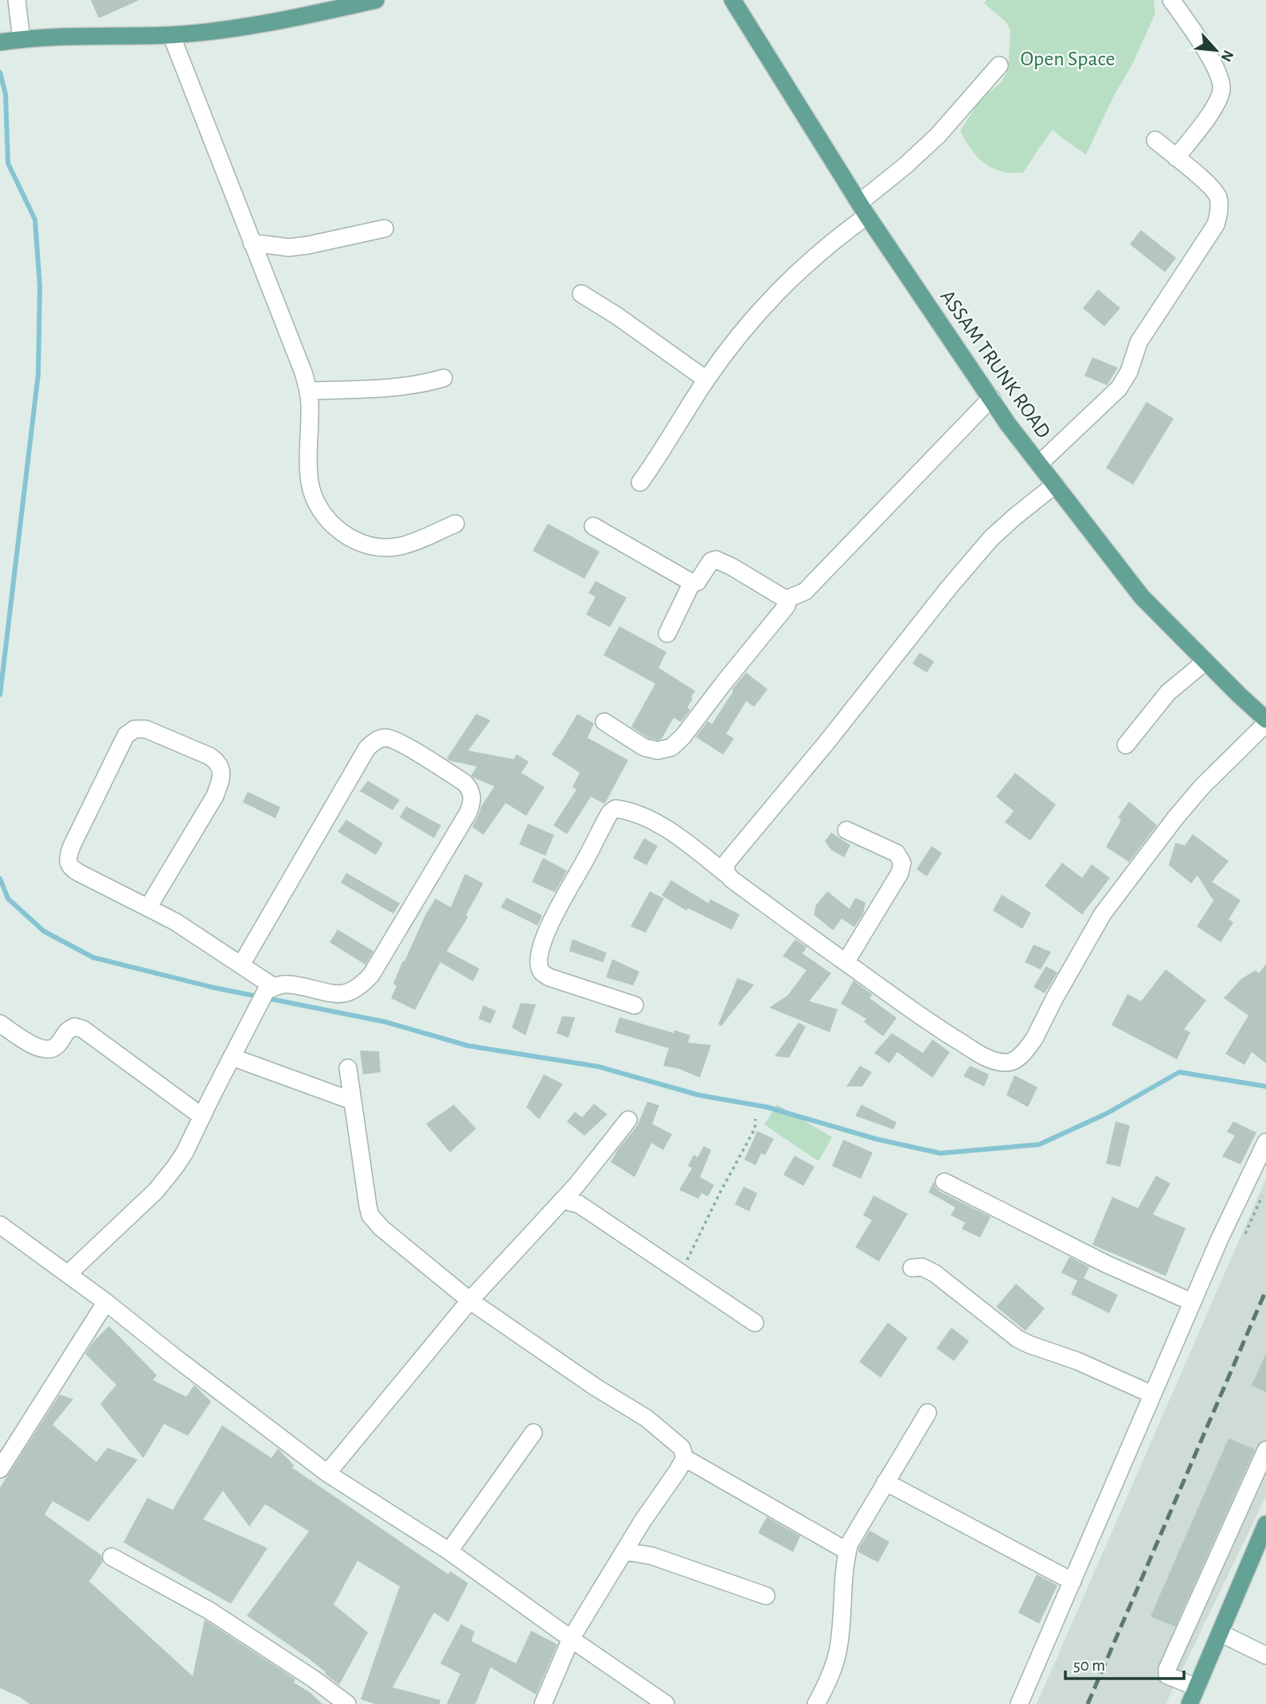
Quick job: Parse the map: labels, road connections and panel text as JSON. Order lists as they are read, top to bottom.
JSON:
{
  "streets": {
    "main road": ["ASSAM TRUNK ROAD"]
  },
  "parks": ["Open Space"],
  "scale_bar": "50 m",
  "north": "bottom right"
}
